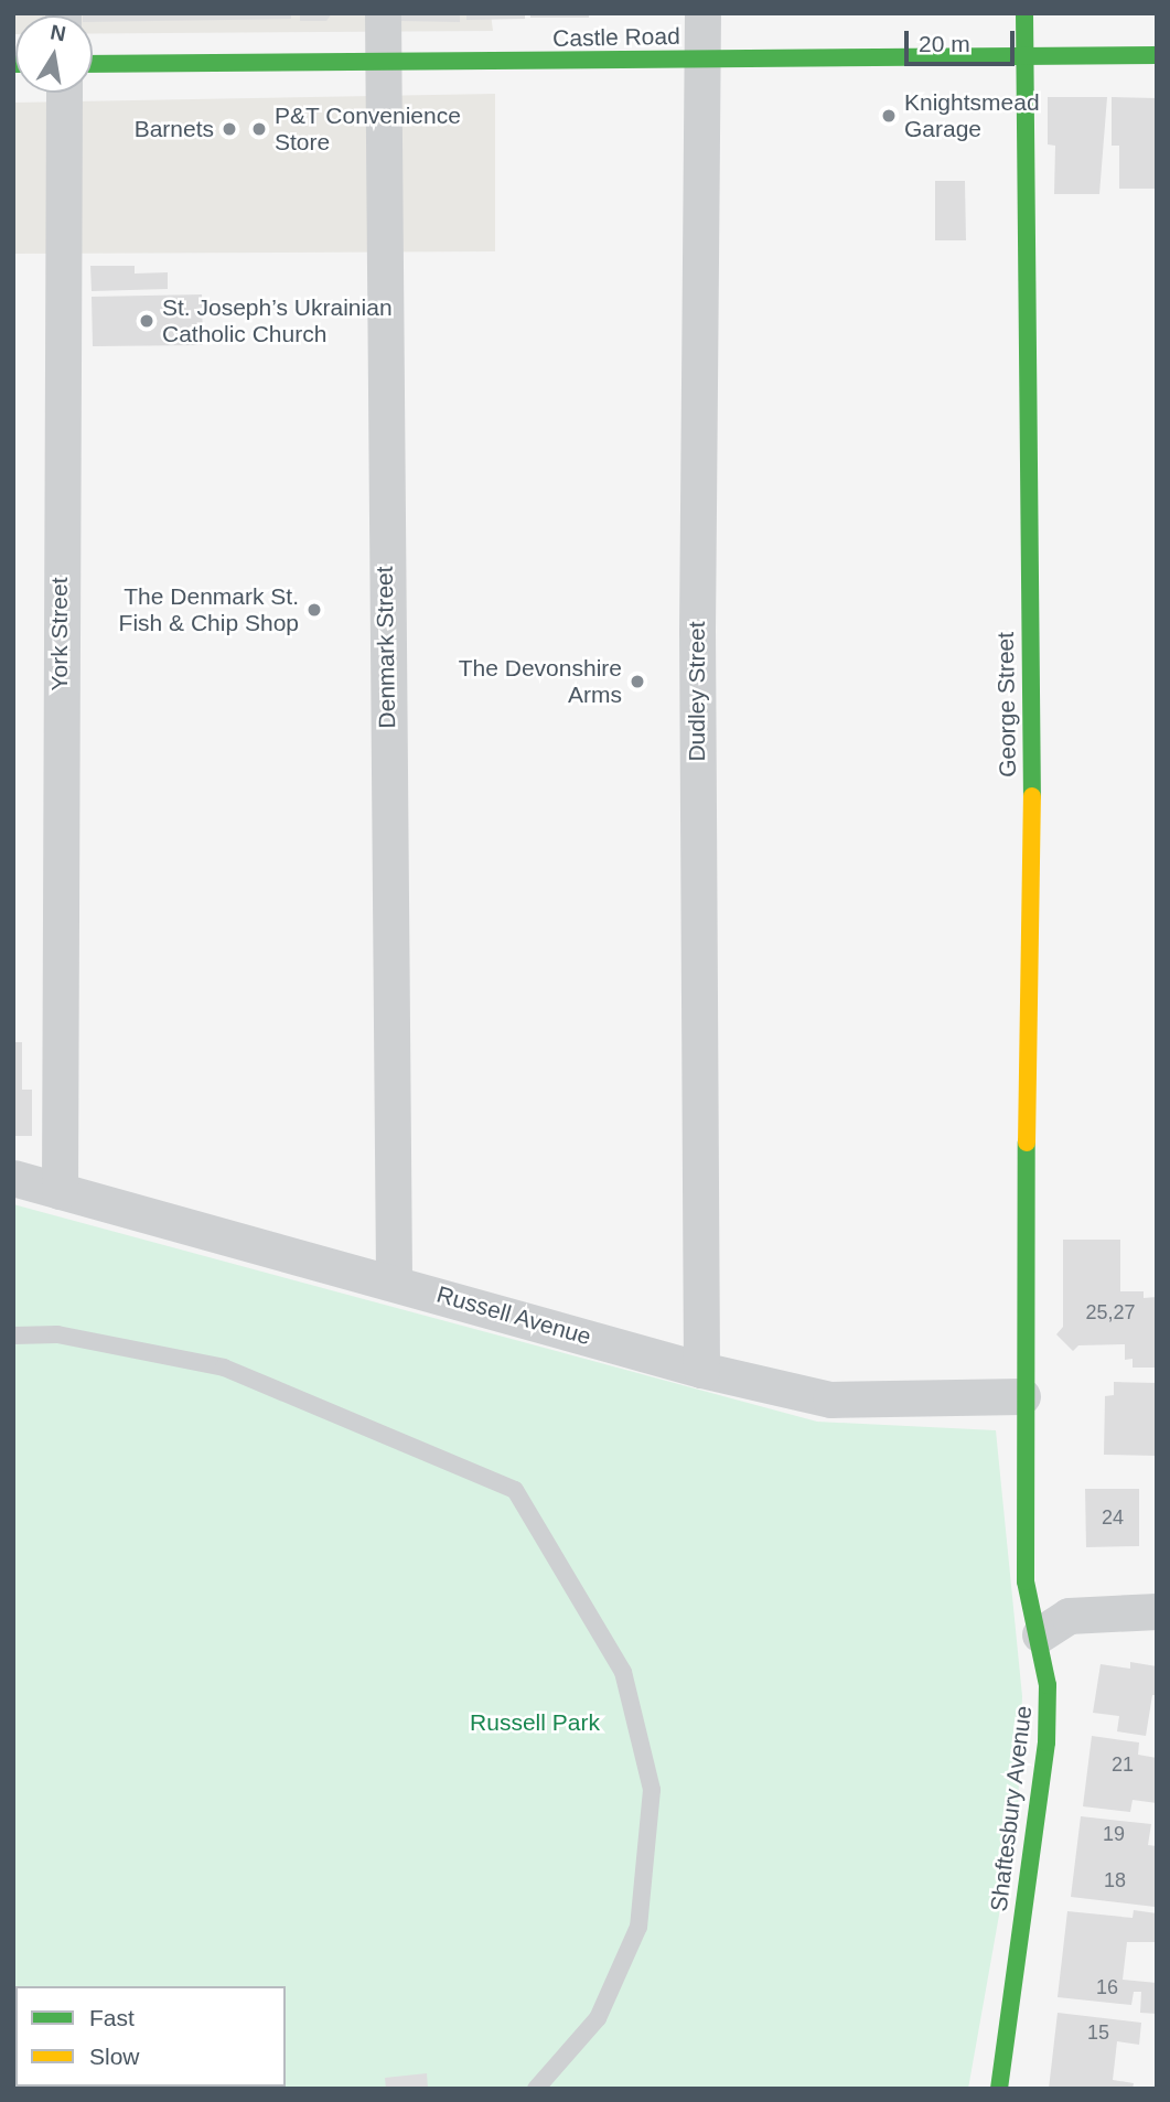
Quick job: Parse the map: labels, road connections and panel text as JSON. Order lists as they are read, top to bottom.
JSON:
{
  "streets": {
    "street": [
      "Castle Road",
      "York Street",
      "Denmark Street",
      "Dudley Street",
      "George Street",
      "Russell Avenue",
      "Shaftesbury Avenue"
    ]
  },
  "crossings": [
    ["Castle Road", "Denmark Street"],
    ["Castle Road", "Dudley Street"],
    ["Castle Road", "George Street"],
    ["York Street", "Russell Avenue"],
    ["Denmark Street", "Russell Avenue"],
    ["Dudley Street", "Russell Avenue"],
    ["George Street", "Russell Avenue"],
    ["George Street", "Shaftesbury Avenue"],
    ["Russell Avenue", "Shaftesbury Avenue"]
  ],
  "parks": ["Russell Park"],
  "places": [
    "Knightsmead Garage",
    "Barnets",
    "P&T Convenience Store",
    "St. Joseph’s Ukrainian Catholic Church",
    "The Denmark St. Fish & Chip Shop",
    "The Devonshire Arms"
  ],
  "house_numbers": [
    "25,27",
    "24",
    "21",
    "19",
    "18",
    "16",
    "15"
  ],
  "legend": ["Fast", "Slow"],
  "scale_bar": "20 m",
  "north": "top"
}
